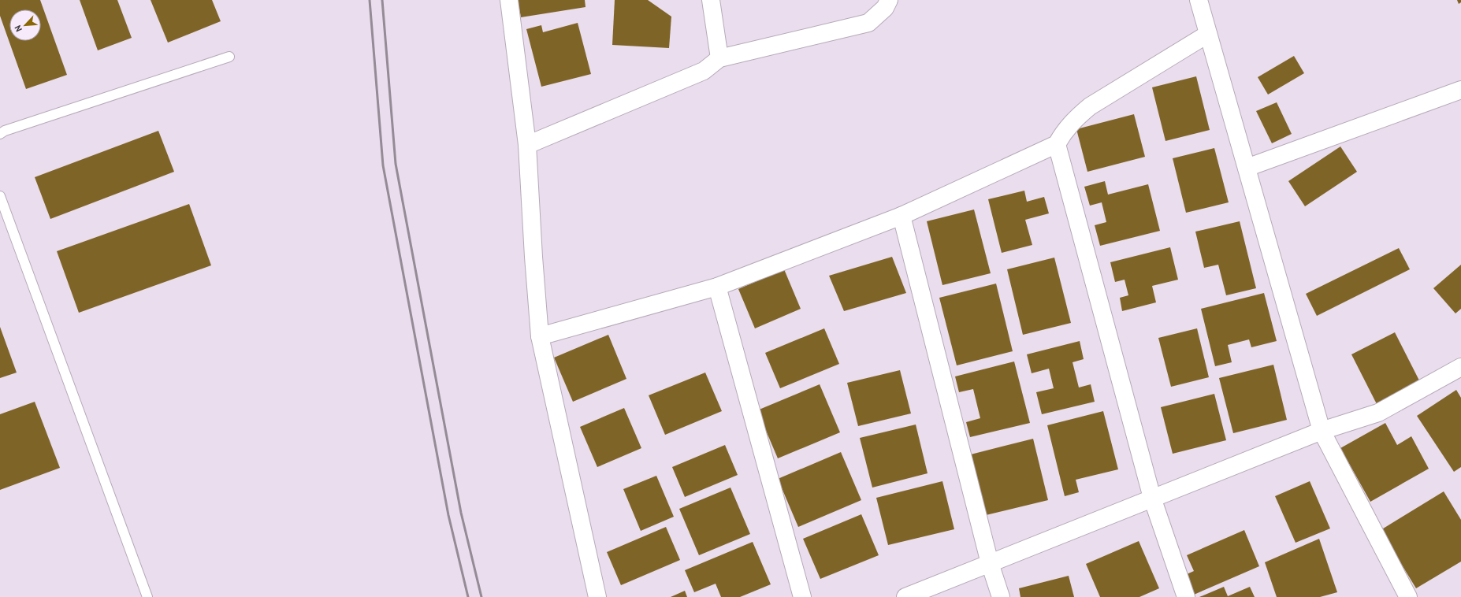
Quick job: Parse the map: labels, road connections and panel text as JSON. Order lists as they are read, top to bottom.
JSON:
{
  "north": "bottom left"
}
